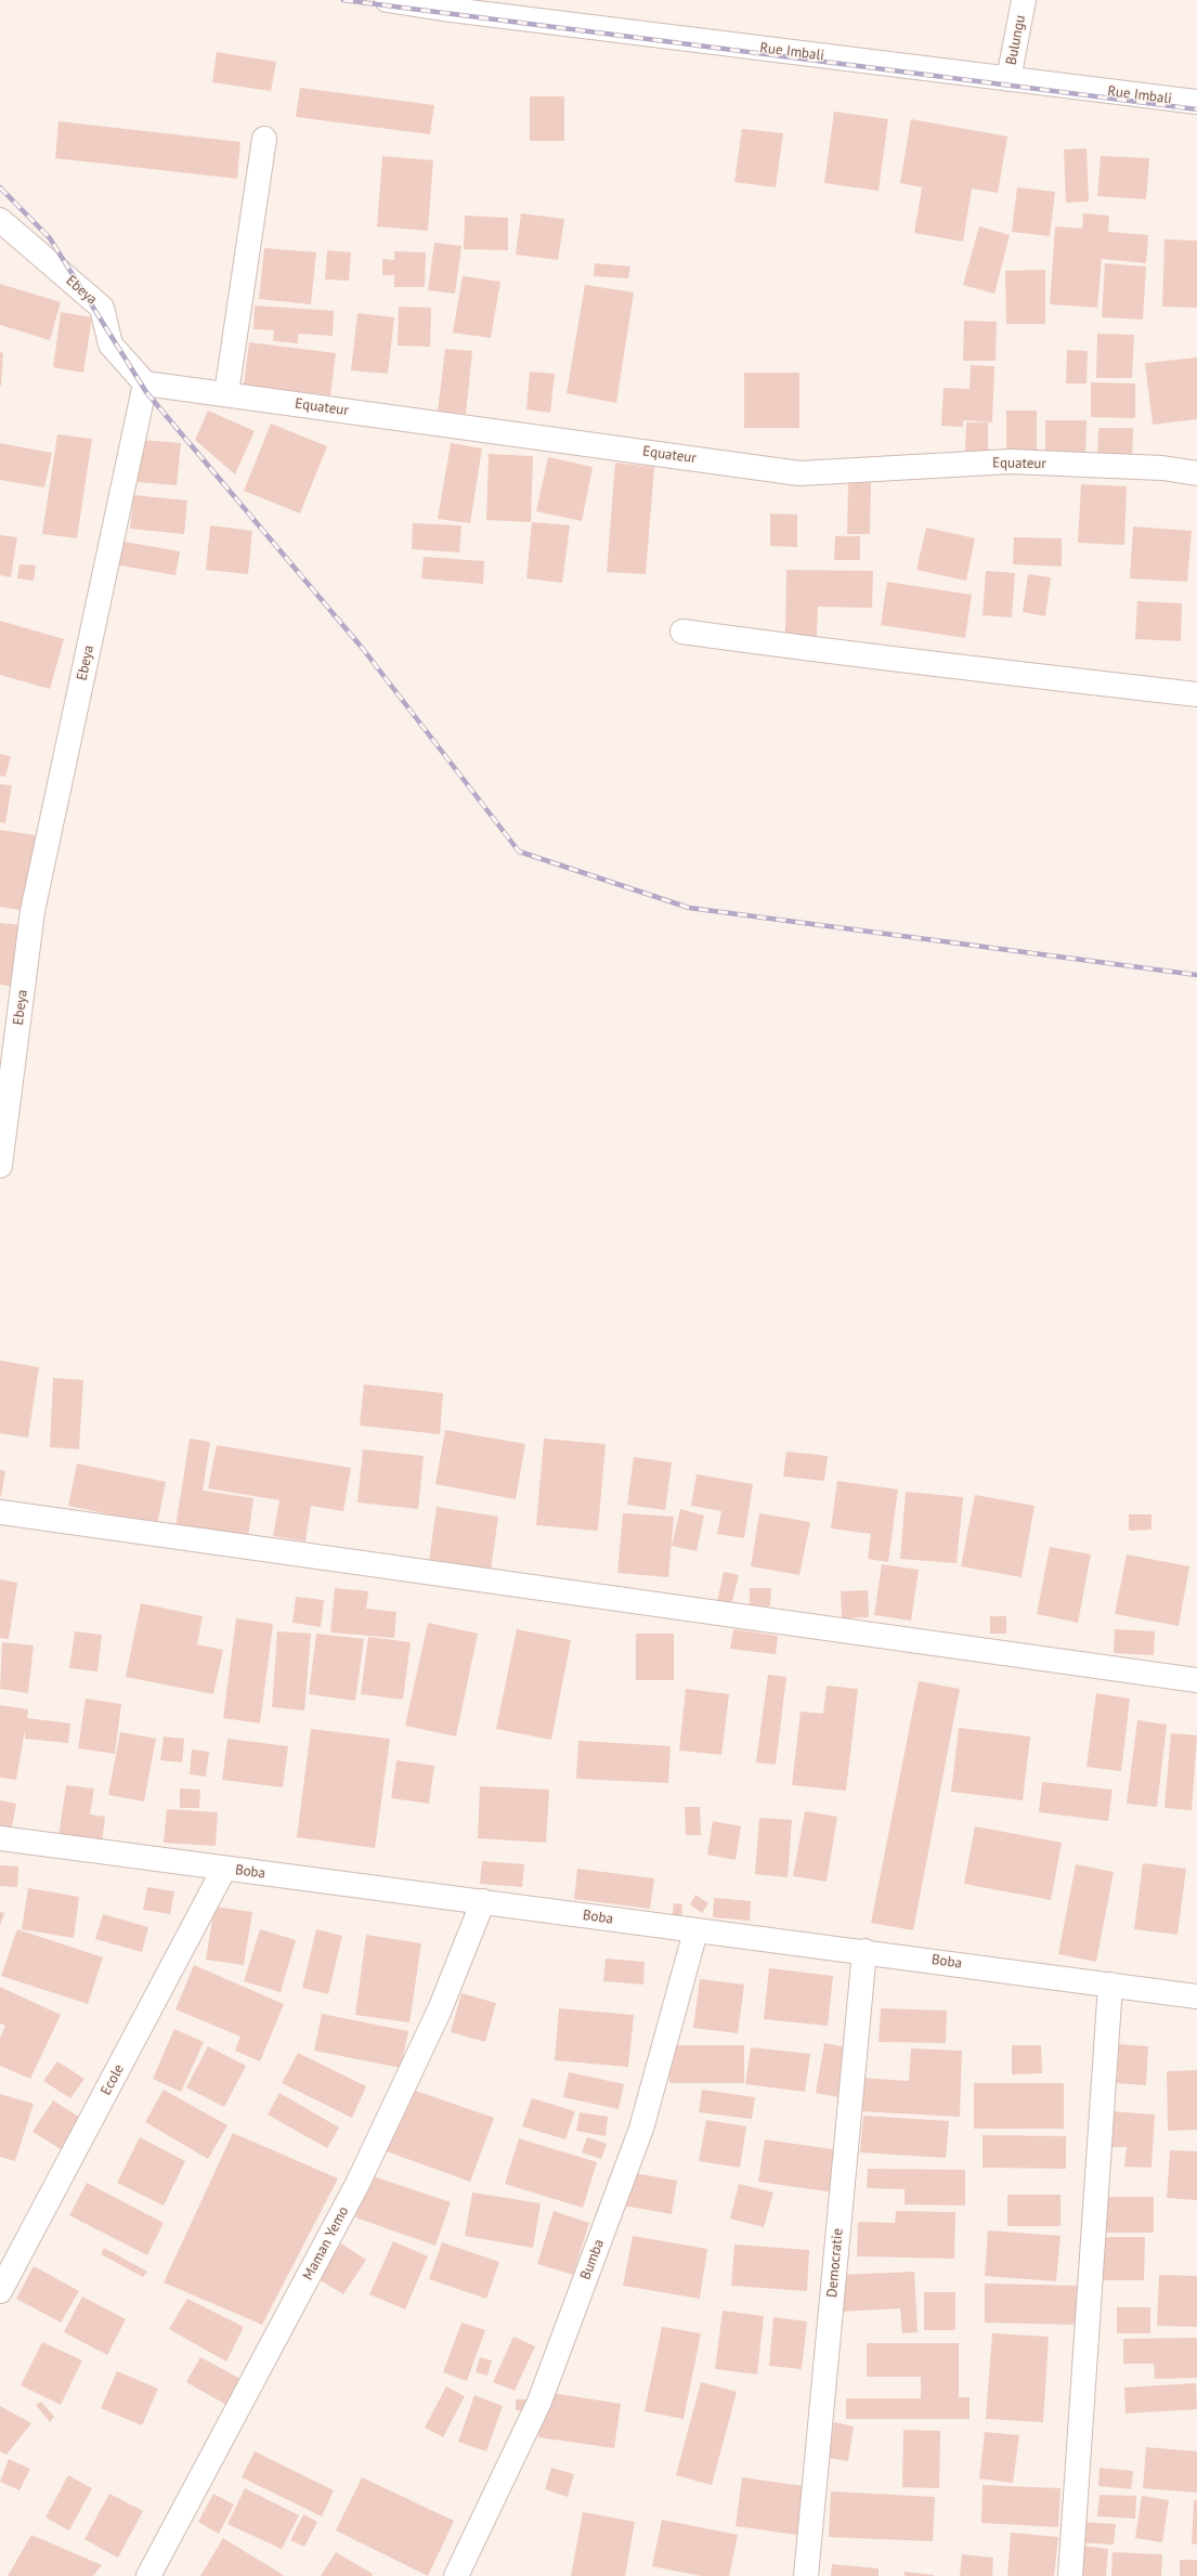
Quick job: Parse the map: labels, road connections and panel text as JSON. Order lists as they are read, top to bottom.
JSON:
{
  "streets": {
    "street": [
      "Bulungu",
      "Rue Imbali",
      "Ebeya",
      "Equateur",
      "Boba",
      "Ecole",
      "Maman Yemo",
      "Bumba",
      "Democratie"
    ]
  },
  "crossings": [
    ["Bulungu", "Rue Imbali"],
    ["Ebeya", "Equateur"],
    ["Boba", "Ecole"],
    ["Boba", "Maman Yemo"],
    ["Boba", "Bumba"],
    ["Boba", "Democratie"]
  ]
}
